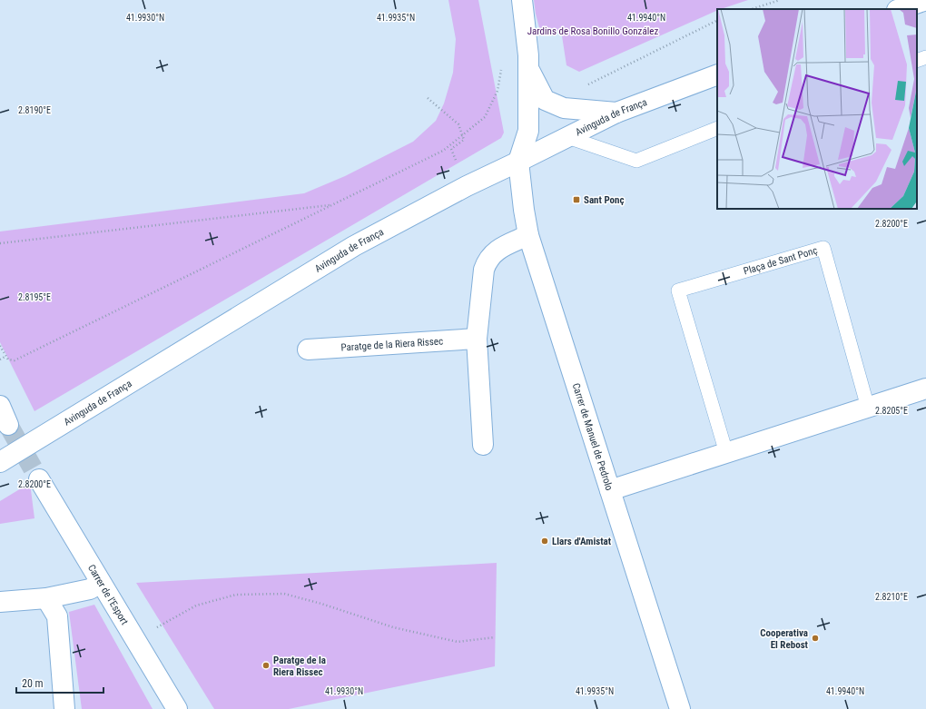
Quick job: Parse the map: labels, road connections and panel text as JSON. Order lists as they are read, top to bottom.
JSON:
{
  "streets": {
    "street": [
      "Avinguda de França",
      "Paratge de la Riera Rissec",
      "Carrer de Manuel de Pedrolo",
      "Carrer de l'Esport"
    ],
    "lane": ["Plaça de Sant Ponç"]
  },
  "crossings": [
    ["Avinguda de França", "Carrer de Manuel de Pedrolo"]
  ],
  "parks": ["Jardins de Rosa Bonillo González"],
  "places": {
    "transit": ["Sant Ponç"],
    "other": ["Llars d'Amistat", "Cooperativa El Rebost", "Paratge de la Riera Rissec"]
  },
  "scale_bar": "20 m",
  "coordinates": [
    "41.9930°N",
    "41.9935°N",
    "41.9940°N",
    "2.8190°E",
    "2.8200°E",
    "2.8195°E",
    "2.8205°E",
    "2.8210°E"
  ]
}
